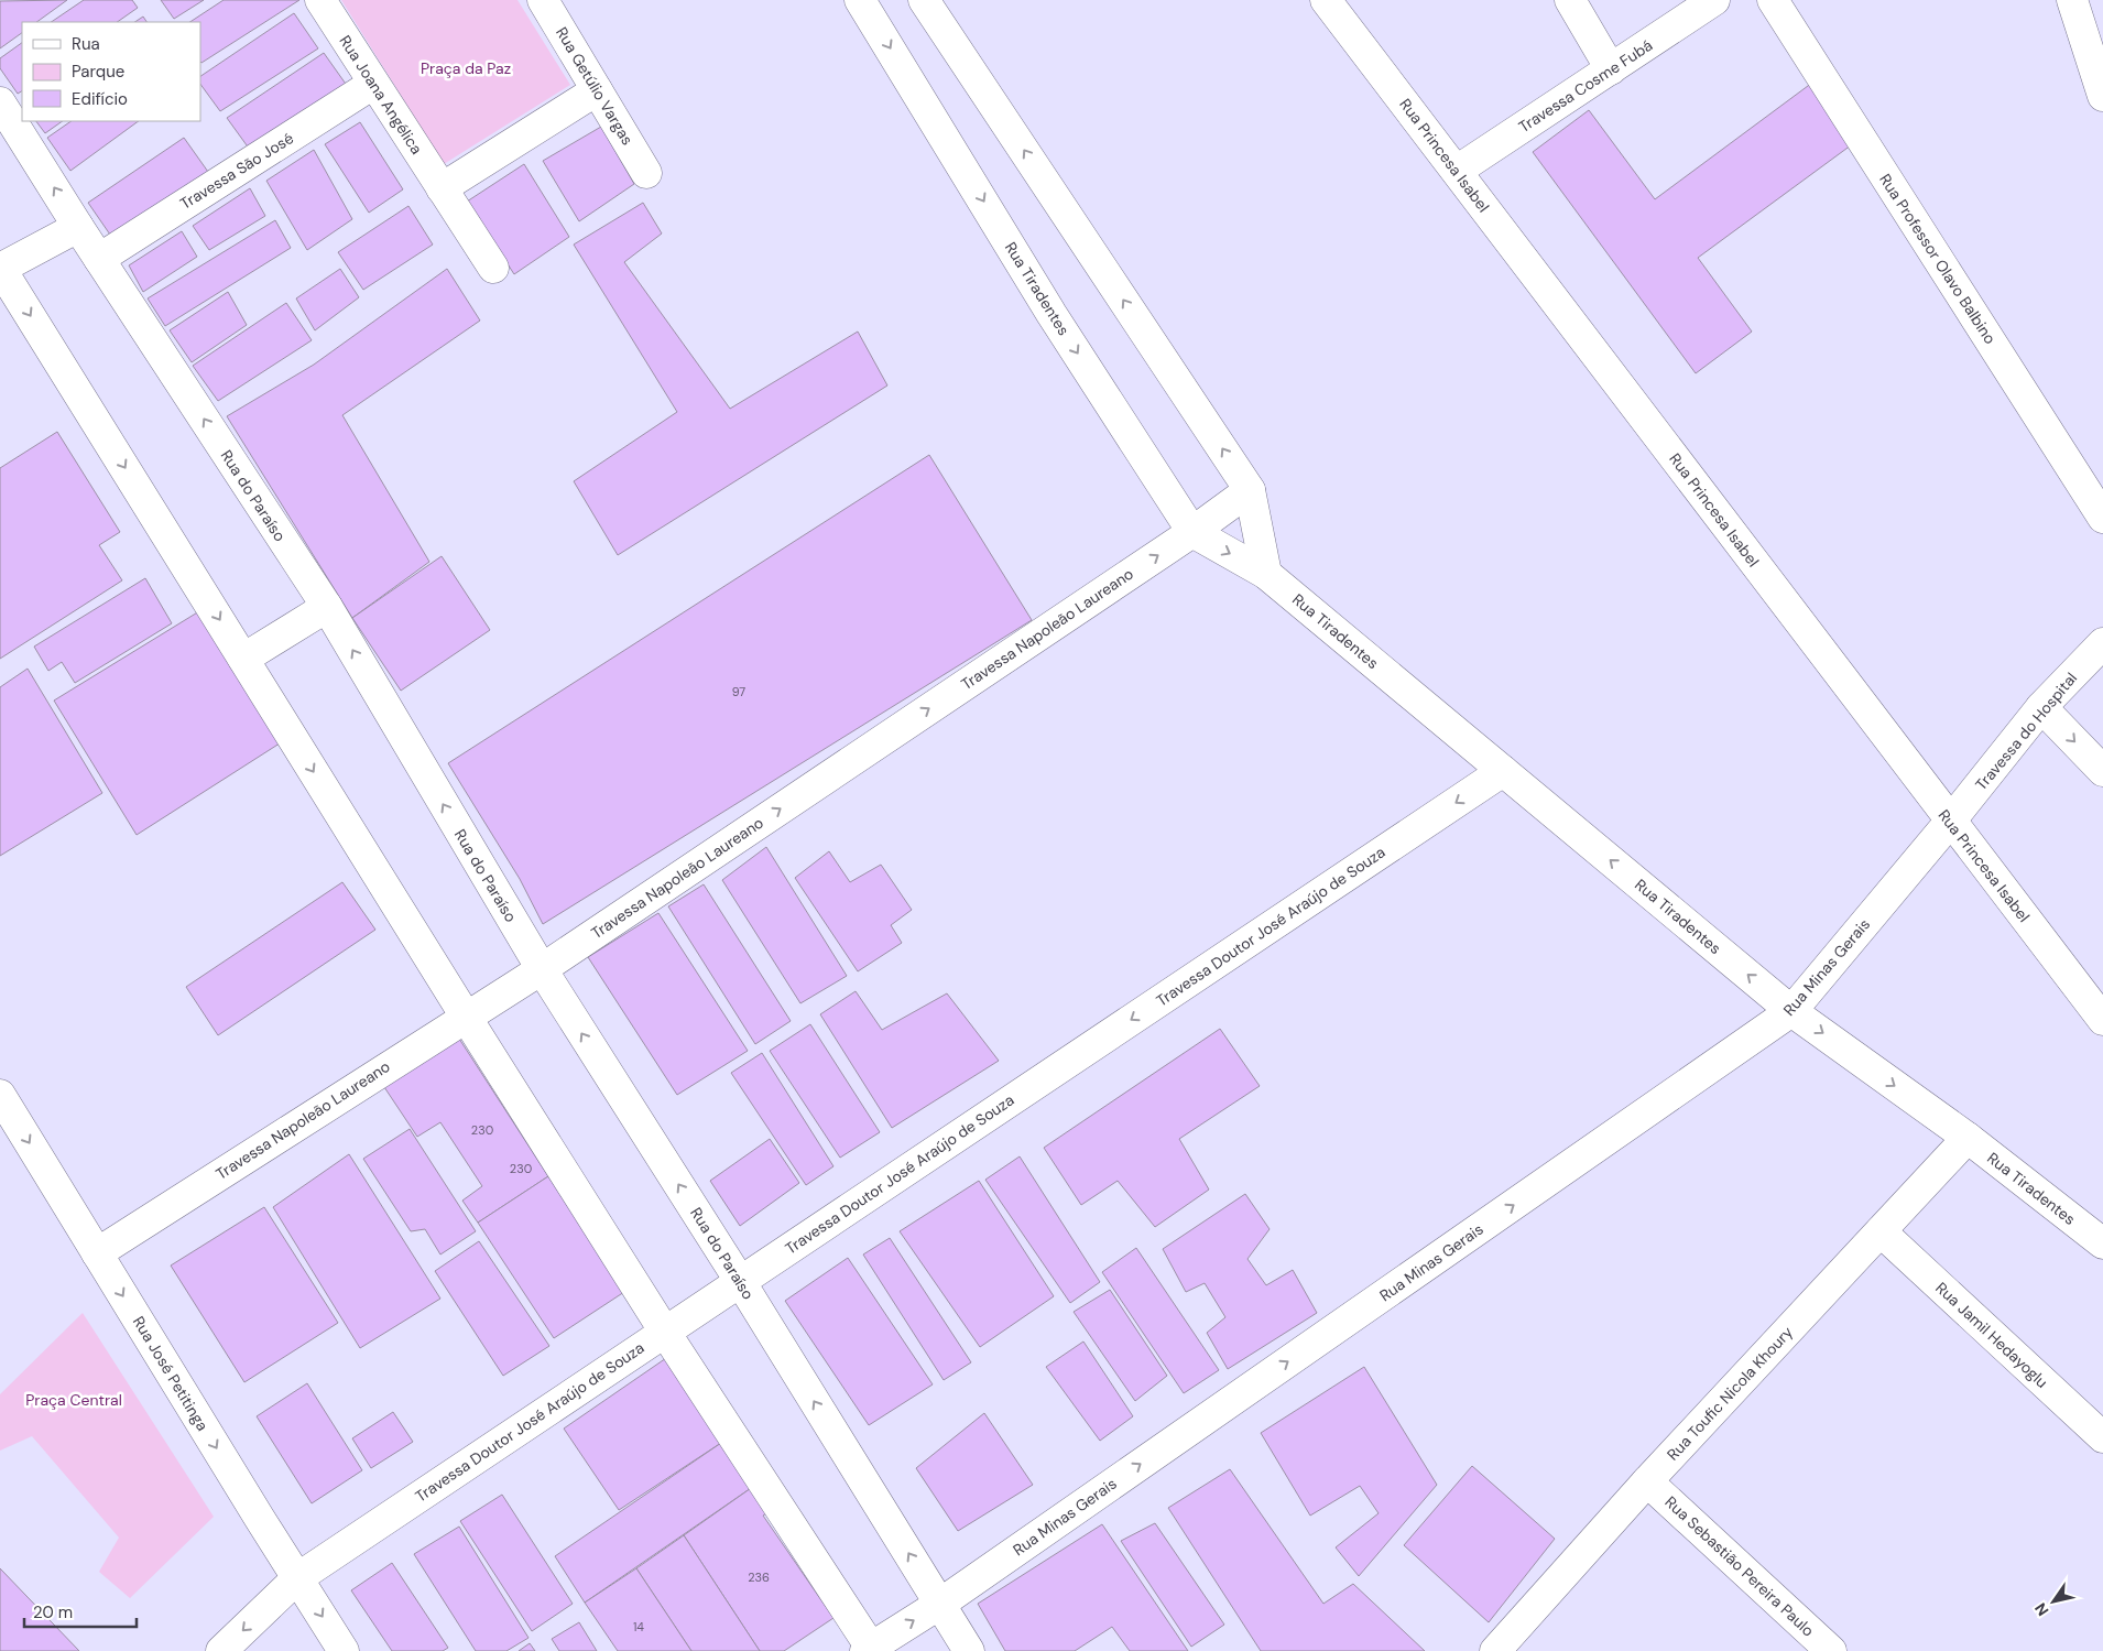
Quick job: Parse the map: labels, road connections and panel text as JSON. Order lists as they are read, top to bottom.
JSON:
{
  "streets": {
    "street": [
      "Rua Getúlio Vargas",
      "Travessa Cosme Fubá",
      "Rua Joana Angélica",
      "Rua Princesa Isabel",
      "Travessa São José",
      "Rua Professor Olavo Balbino",
      "Rua Tiradentes",
      "Rua do Paraíso",
      "Travessa Napoleão Laureano",
      "Travessa do Hospital",
      "Travessa Doutor José Araújo de Souza",
      "Rua Minas Gerais",
      "Rua Jamil Hedayoglu",
      "Rua José Petitinga",
      "Rua Toufic Nicola Khoury",
      "Rua Sebastião Pereira Paulo"
    ]
  },
  "crossings": [
    ["Travessa Cosme Fubá", "Rua Princesa Isabel"],
    ["Rua Joana Angélica", "Travessa São José"],
    ["Rua Princesa Isabel", "Travessa do Hospital"],
    ["Rua Princesa Isabel", "Rua Minas Gerais"],
    ["Travessa São José", "Rua do Paraíso"],
    ["Rua Tiradentes", "Travessa Napoleão Laureano"],
    ["Rua Tiradentes", "Travessa Doutor José Araújo de Souza"],
    ["Rua Tiradentes", "Rua Minas Gerais"],
    ["Rua Tiradentes", "Rua Toufic Nicola Khoury"],
    ["Rua do Paraíso", "Travessa Napoleão Laureano"],
    ["Rua do Paraíso", "Travessa Doutor José Araújo de Souza"],
    ["Rua do Paraíso", "Rua Minas Gerais"],
    ["Travessa Napoleão Laureano", "Rua José Petitinga"],
    ["Travessa do Hospital", "Rua Minas Gerais"],
    ["Travessa Doutor José Araújo de Souza", "Rua José Petitinga"],
    ["Rua Jamil Hedayoglu", "Rua Toufic Nicola Khoury"],
    ["Rua Toufic Nicola Khoury", "Rua Sebastião Pereira Paulo"]
  ],
  "one_way": [
    "Travessa Napoleão Laureano",
    "Travessa Doutor José Araújo de Souza",
    "Rua Minas Gerais",
    "Rua José Petitinga"
  ],
  "parks": ["Praça da Paz", "Praça Central"],
  "house_numbers": [
    "97",
    "230",
    "230",
    "236",
    "14"
  ],
  "legend": ["Rua", "Parque", "Edifício"],
  "scale_bar": "20 m",
  "north": "bottom left"
}
